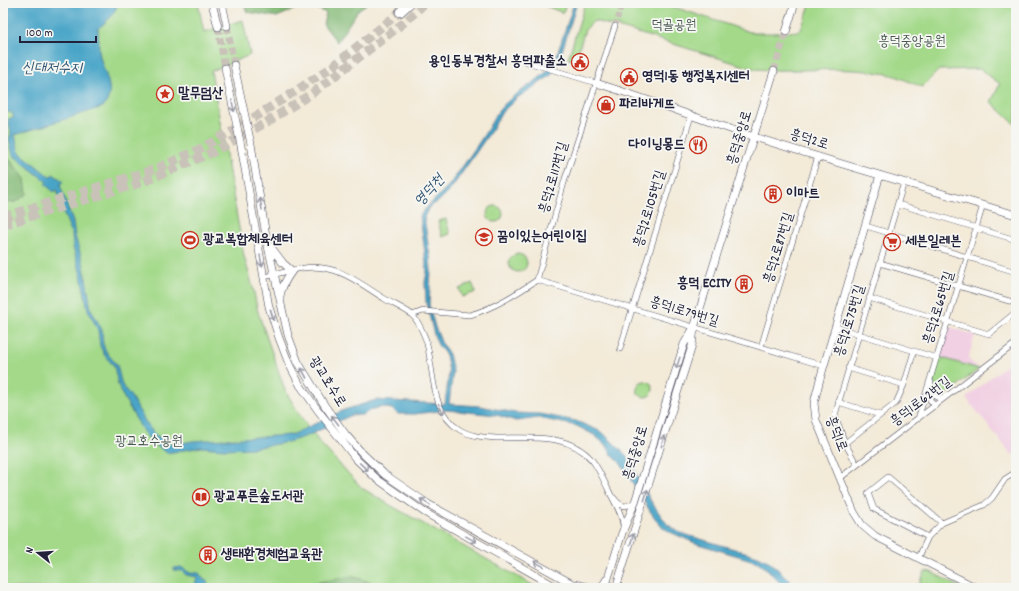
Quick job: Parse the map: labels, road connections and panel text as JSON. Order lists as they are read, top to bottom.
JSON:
{
  "streets": {
    "street": [
      "흥덕중앙로",
      "흥덕2로",
      "흥덕2로117번길",
      "흥덕2로105번길",
      "흥덕2로87번길",
      "흥덕2로65번길",
      "흥덕1로79번길",
      "흥덕2로75번길",
      "광교호수로",
      "흥덕1로62번길",
      "흥덕1로"
    ]
  },
  "crossings": [
    ["흥덕중앙로", "흥덕2로"],
    ["흥덕중앙로", "흥덕1로79번길"],
    ["흥덕2로", "흥덕2로117번길"],
    ["흥덕2로", "흥덕2로105번길"],
    ["흥덕2로", "흥덕2로87번길"],
    ["흥덕2로", "흥덕2로65번길"],
    ["흥덕2로", "흥덕2로75번길"],
    ["흥덕2로", "흥덕1로"],
    ["흥덕2로117번길", "흥덕1로79번길"],
    ["흥덕2로105번길", "흥덕1로79번길"],
    ["흥덕2로87번길", "흥덕1로79번길"],
    ["흥덕2로65번길", "흥덕1로62번길"],
    ["흥덕1로79번길", "흥덕1로"],
    ["흥덕2로75번길", "흥덕1로62번길"],
    ["흥덕1로62번길", "흥덕1로"]
  ],
  "water": ["신대저수지", "영덕천"],
  "parks": ["덕골공원", "흥덕중앙공원", "광교호수공원"],
  "places": {
    "public building": ["용인동부경찰서 흥덕파출소", "영덕1동 행정복지센터"],
    "place": ["말무덤산"],
    "shop": ["파리바게뜨"],
    "restaurant": ["다이닝몽드"],
    "building": ["이마트", "흥덕 ECITY", "생태환경체험교육관"],
    "school or university": ["꿈이있는어린이집"],
    "sports": ["광교복합체육센터"],
    "supermarket": ["세븐일레븐"],
    "library": ["광교푸른숲도서관"]
  },
  "scale_bar": "100 m",
  "north": "left"
}
